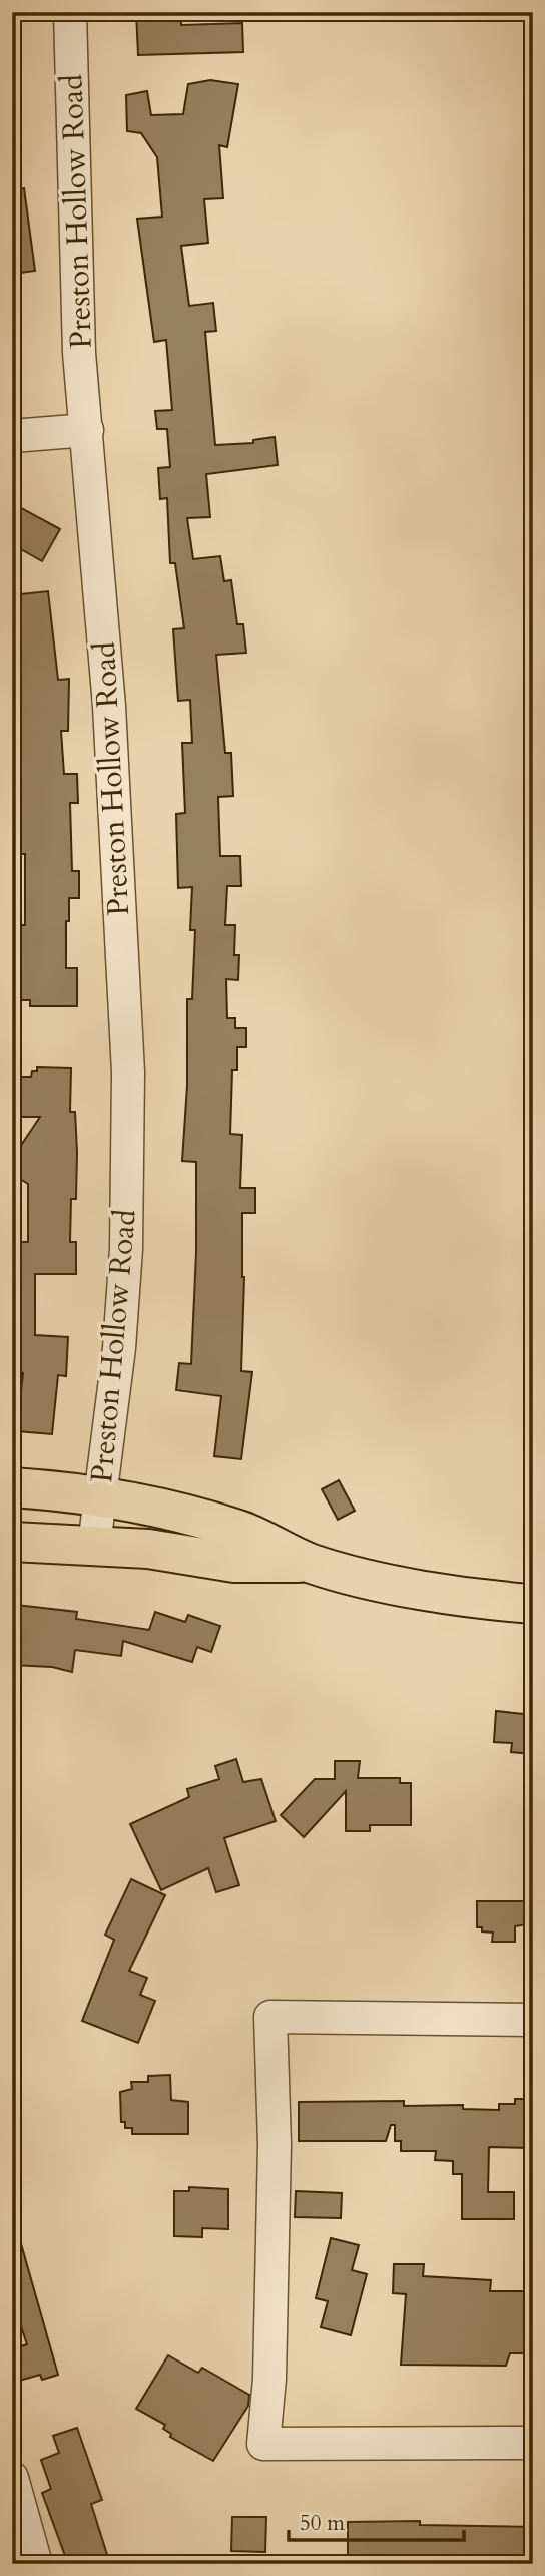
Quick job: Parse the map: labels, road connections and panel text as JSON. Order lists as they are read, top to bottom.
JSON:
{
  "streets": {
    "street": ["Preston Hollow Road"]
  },
  "scale_bar": "50 m"
}
